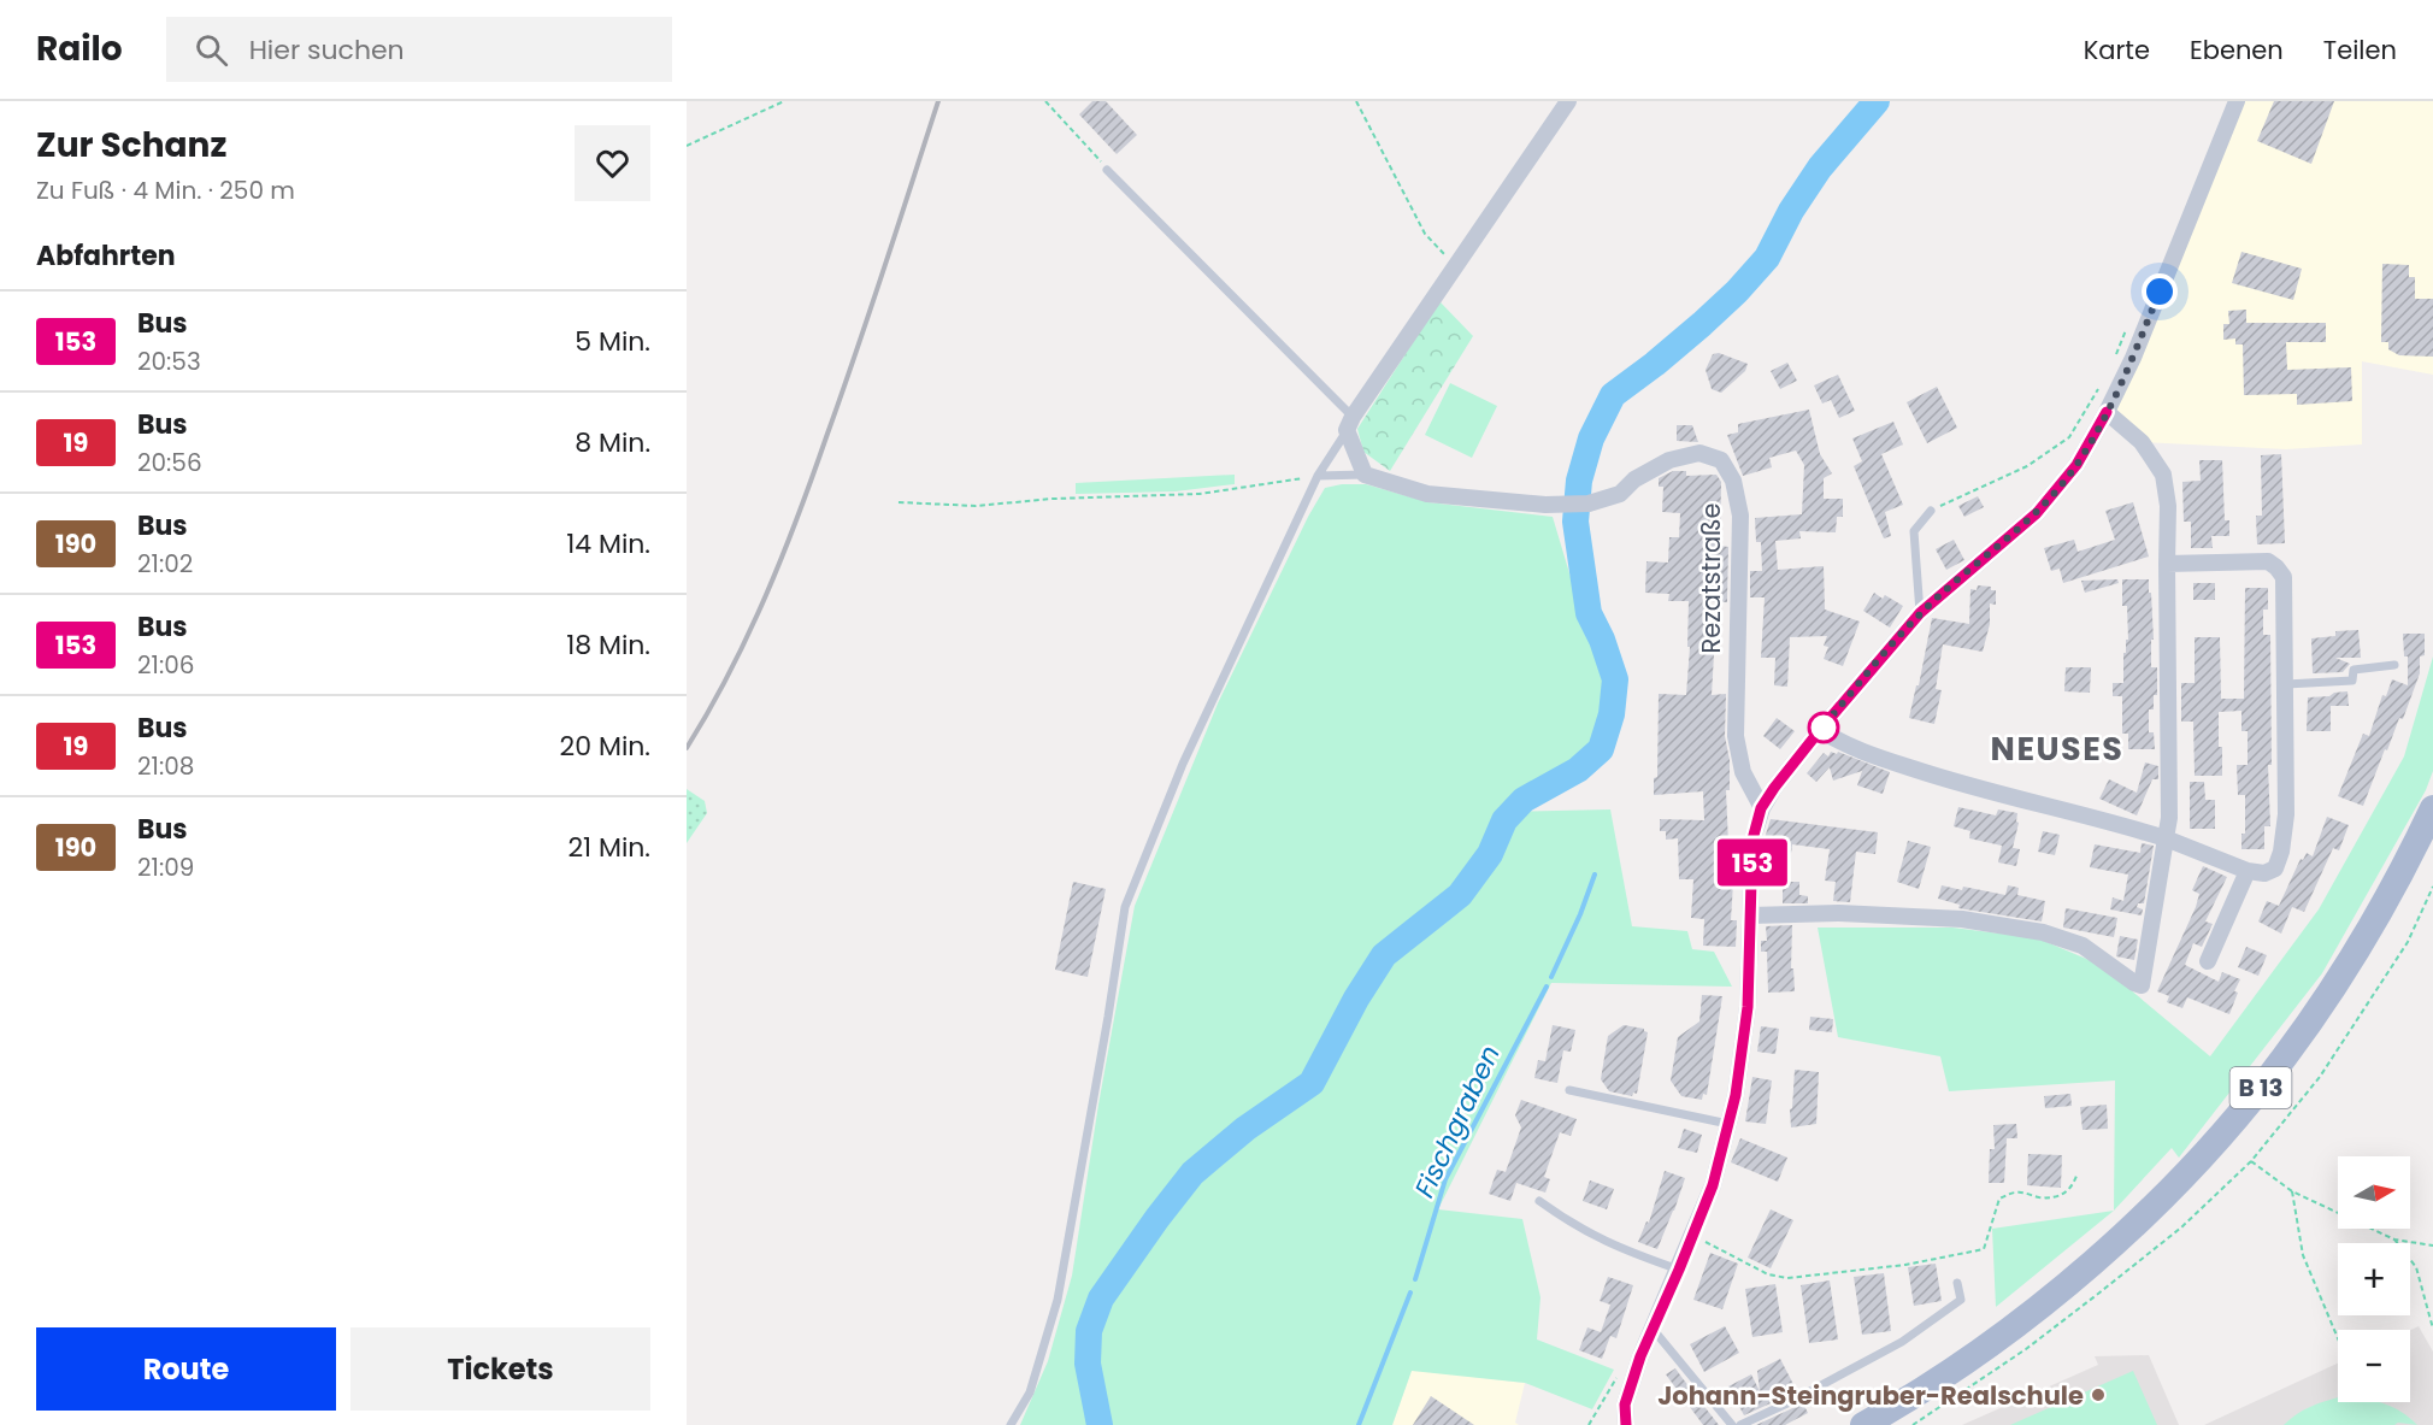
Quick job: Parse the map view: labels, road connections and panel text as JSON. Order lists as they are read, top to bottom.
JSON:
{
  "streets": {
    "main road": ["B 13"],
    "street": ["Rezatstraße"]
  },
  "districts": ["NEUSES"],
  "water": ["Fischgraben"],
  "places": ["Johann-Steingruber-Realschule"],
  "lines": ["bus line 153"],
  "north": "right",
  "page": {
    "header": "Railo",
    "search": "Hier suchen",
    "nav": ["Karte", "Ebenen", "Teilen"],
    "heading": [
      ["Zur Schanz", "Zu Fuß · 4 Min. · 250 m"],
      "Abfahrten"
    ],
    "on_map": "153",
    "list": [
      {
        "mark": "153",
        "name": "Bus",
        "note": "20:53",
        "value": "5 Min."
      },
      {
        "mark": "19",
        "name": "Bus",
        "note": "20:56",
        "value": "8 Min."
      },
      {
        "mark": "190",
        "name": "Bus",
        "note": "21:02",
        "value": "14 Min."
      },
      {
        "mark": "153",
        "name": "Bus",
        "note": "21:06",
        "value": "18 Min."
      },
      {
        "mark": "19",
        "name": "Bus",
        "note": "21:08",
        "value": "20 Min."
      },
      {
        "mark": "190",
        "name": "Bus",
        "note": "21:09",
        "value": "21 Min."
      }
    ],
    "map_buttons": ["+", "−"],
    "buttons": ["Route", "Tickets"]
  }
}
